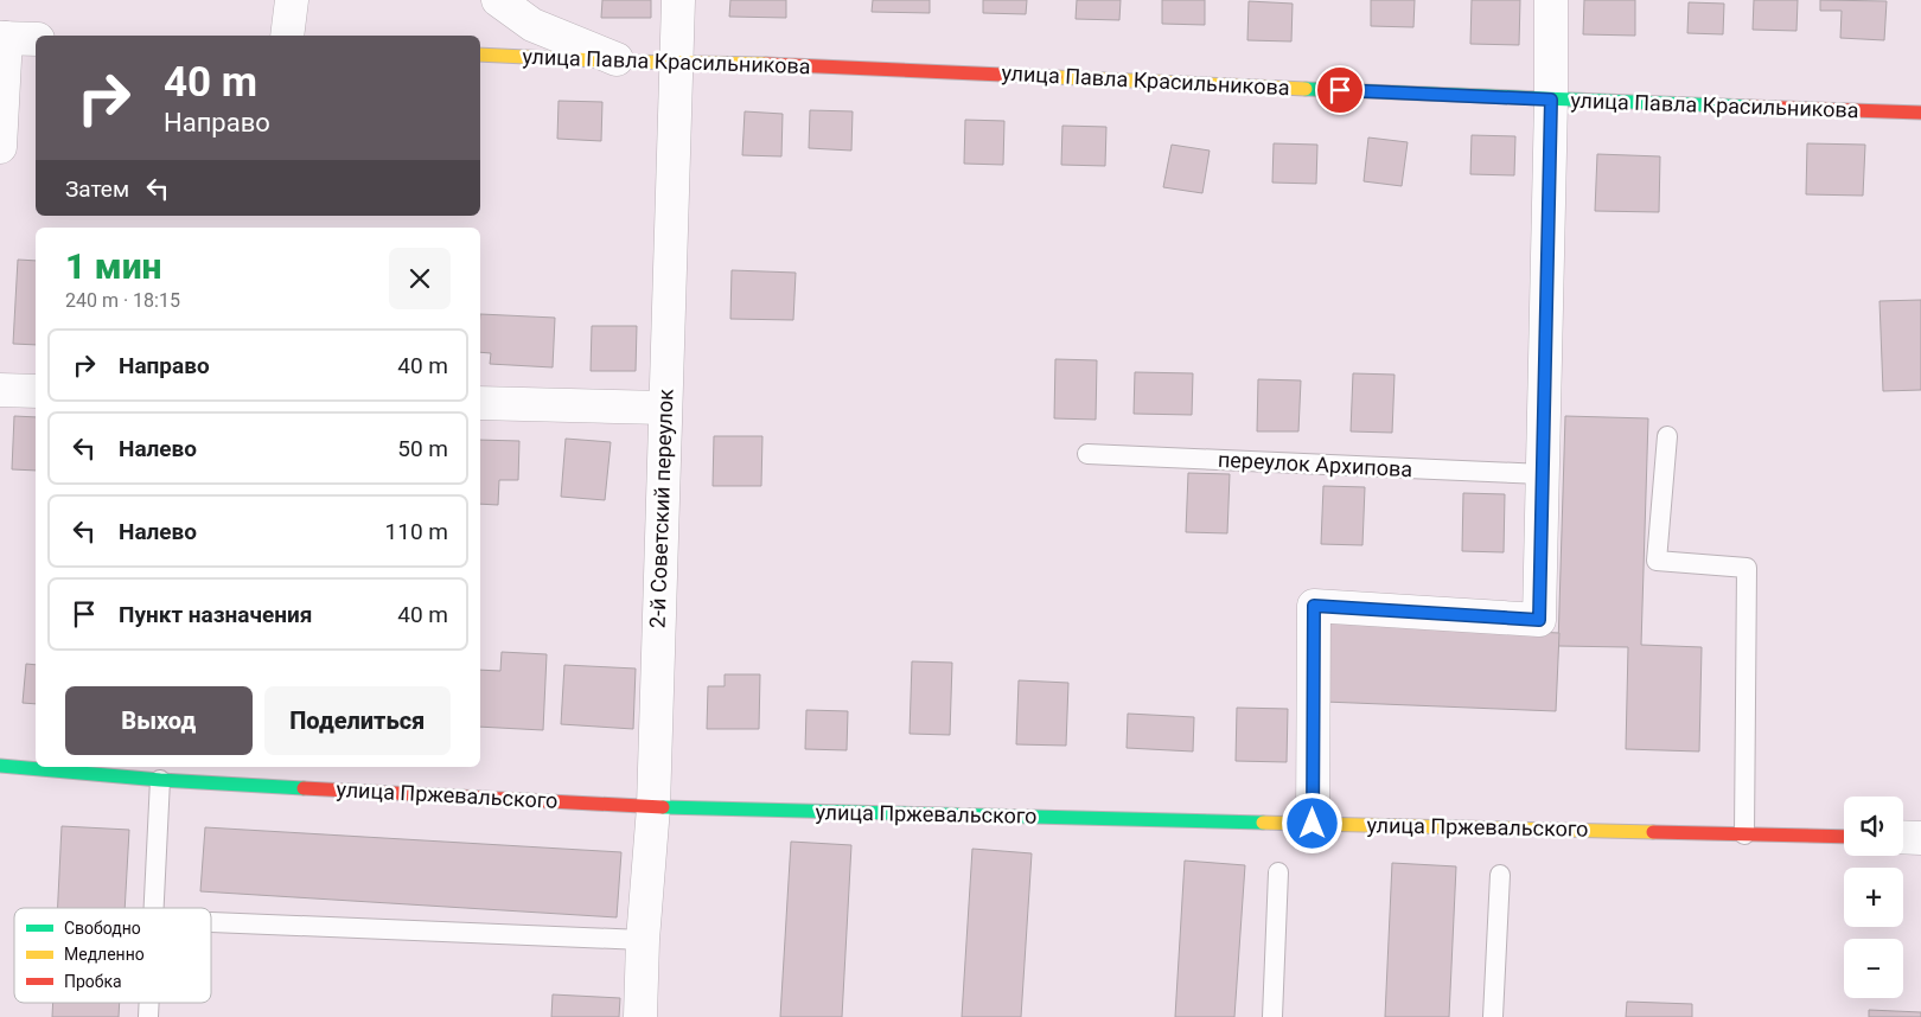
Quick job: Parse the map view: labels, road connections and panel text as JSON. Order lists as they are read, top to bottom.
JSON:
{
  "streets": {
    "street": ["улица Павла Красильникова", "2-й Советский переулок", "улица Пржевальского"],
    "lane": ["переулок Архипова"]
  },
  "crossings": [
    ["улица Павла Красильникова", "2-й Советский переулок"],
    ["2-й Советский переулок", "улица Пржевальского"]
  ],
  "legend": ["Свободно", "Медленно", "Пробка"],
  "page": {
    "turn": ["40 m", "Направо"],
    "then": "Затем",
    "heading": ["1 мин", "240 m · 18:15"],
    "list": [
      {
        "name": "Направо",
        "value": "40 m"
      },
      {
        "name": "Налево",
        "value": "50 m"
      },
      {
        "name": "Налево",
        "value": "110 m"
      },
      {
        "name": "Пункт назначения",
        "value": "40 m"
      }
    ],
    "buttons": ["Выход", "Поделиться"],
    "map_buttons": ["+", "−"]
  }
}
